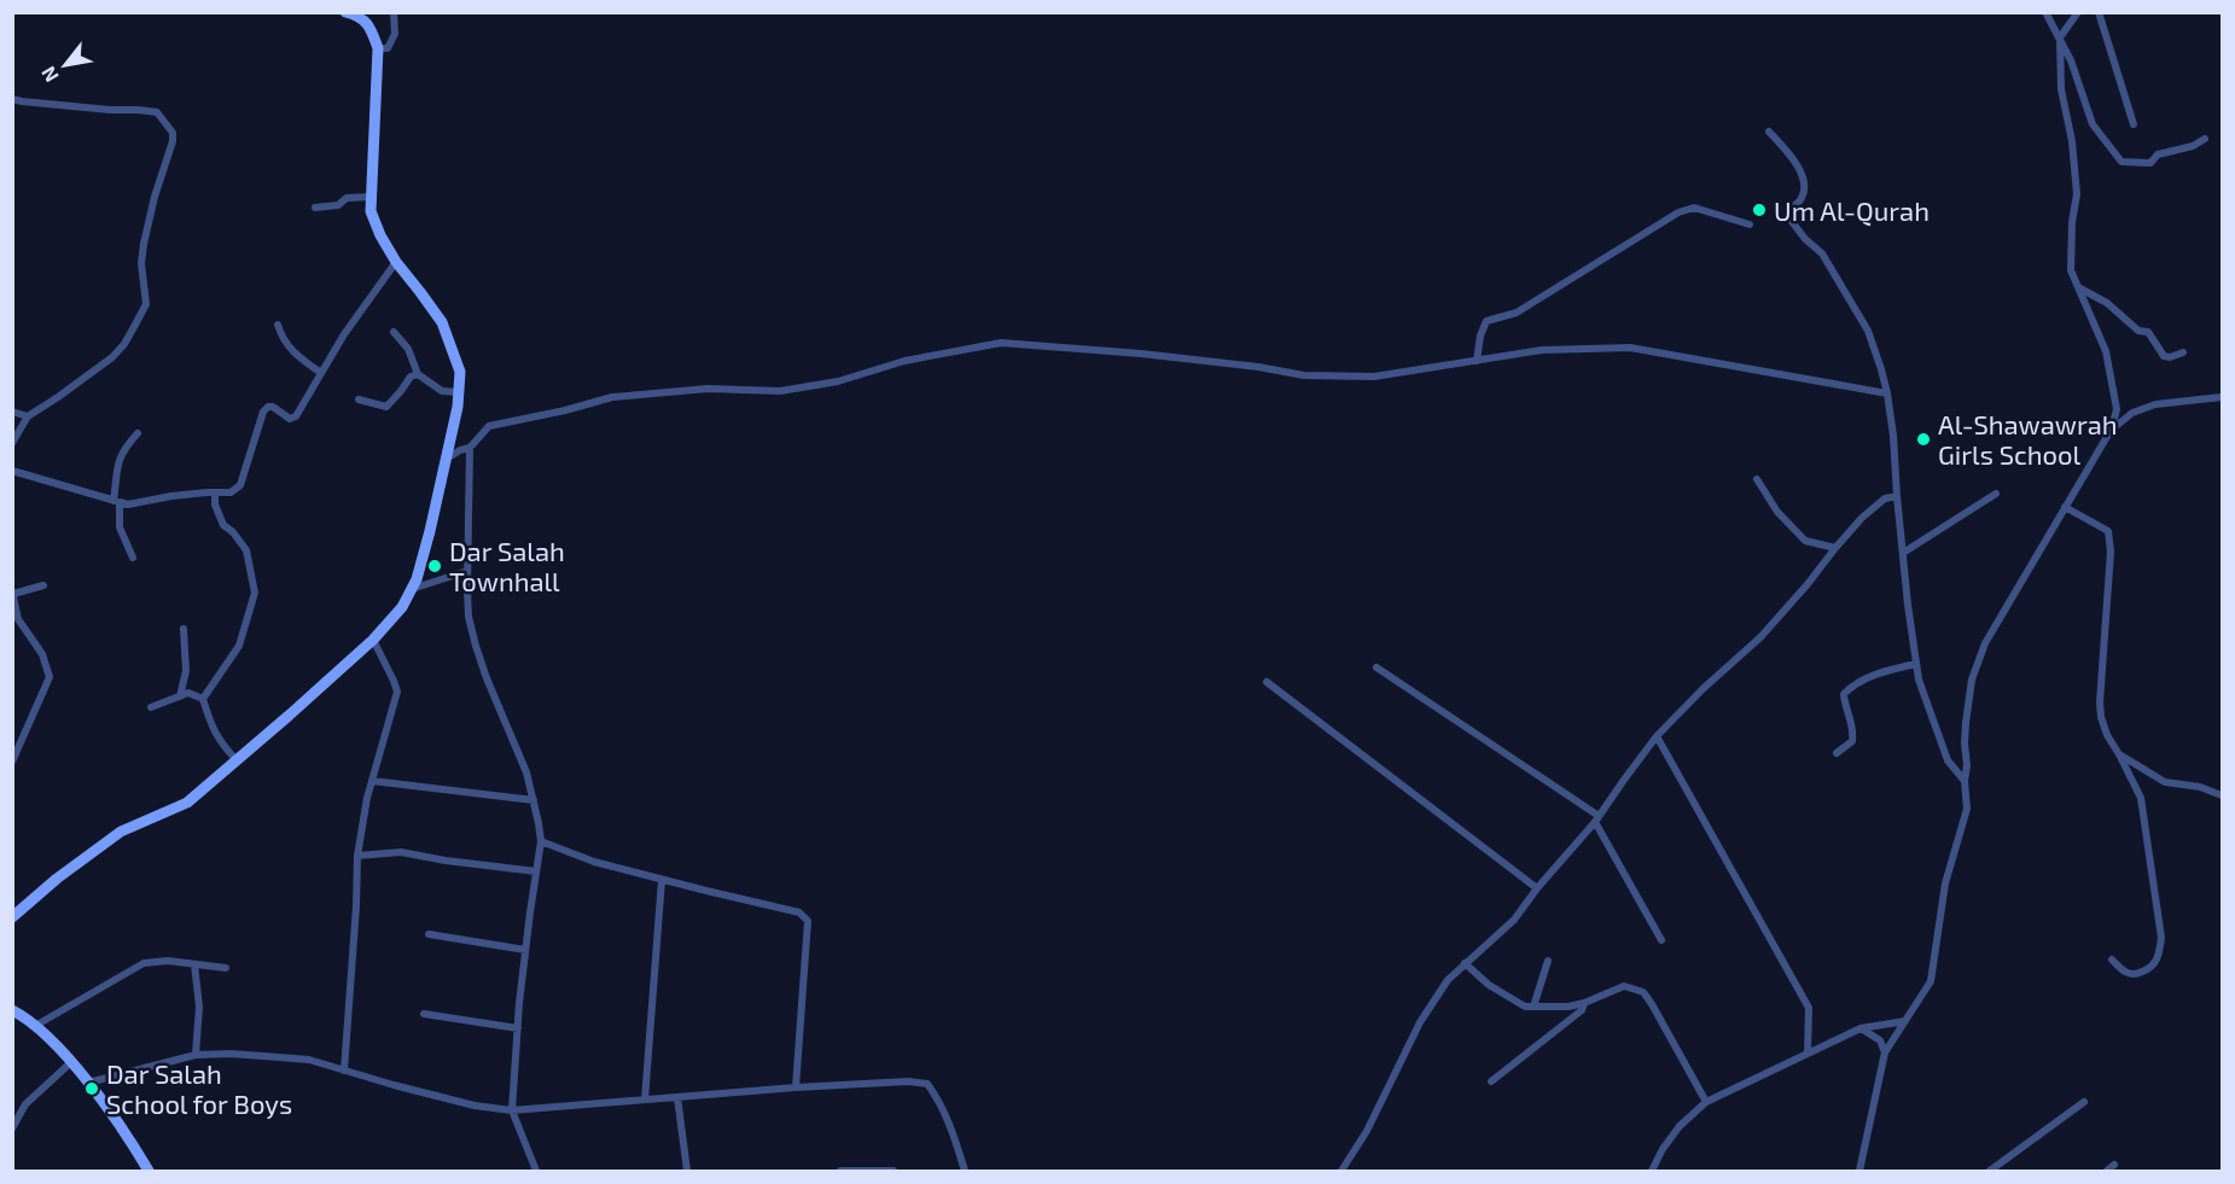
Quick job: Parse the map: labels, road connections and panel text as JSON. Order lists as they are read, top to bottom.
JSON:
{
  "places": [
    "Um Al-Qurah",
    "Al-Shawawrah Girls School",
    "Dar Salah Townhall",
    "Dar Salah School for Boys"
  ],
  "north": "bottom left"
}
